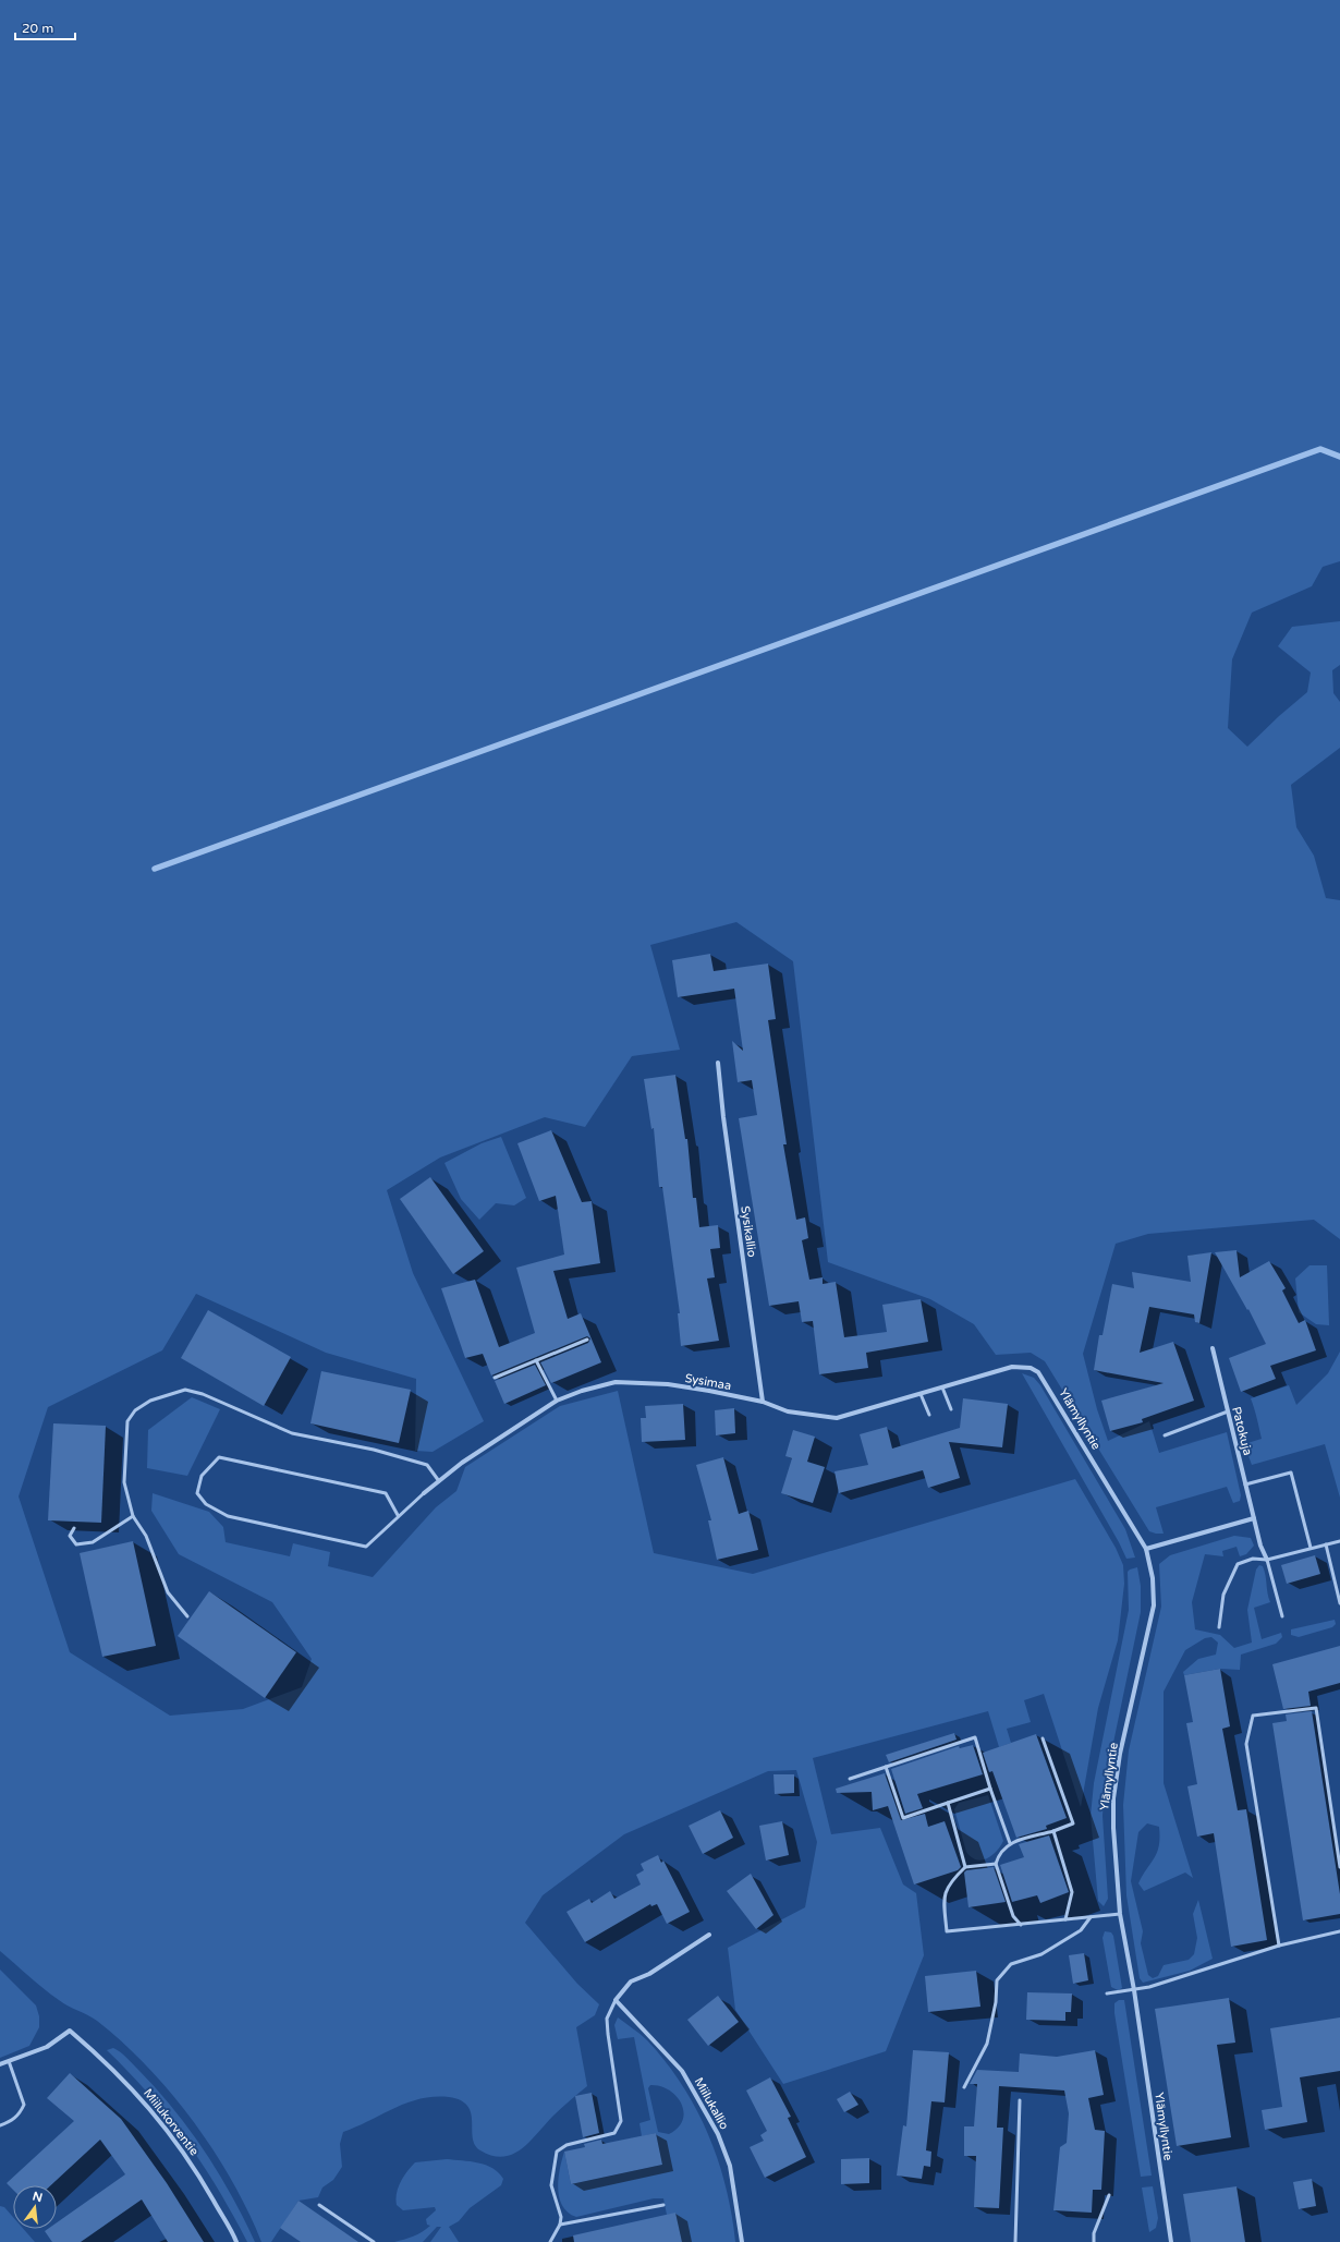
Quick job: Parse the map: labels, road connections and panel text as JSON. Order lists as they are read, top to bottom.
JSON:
{
  "streets": {
    "street": [
      "Sysikallio",
      "Sysimaa",
      "Ylämyllyntie",
      "Patokuja",
      "Miilukallio",
      "Miilukorventie"
    ]
  },
  "crossings": [
    ["Sysikallio", "Sysimaa"],
    ["Sysimaa", "Ylämyllyntie"]
  ],
  "scale_bar": "20 m",
  "north": "top"
}
